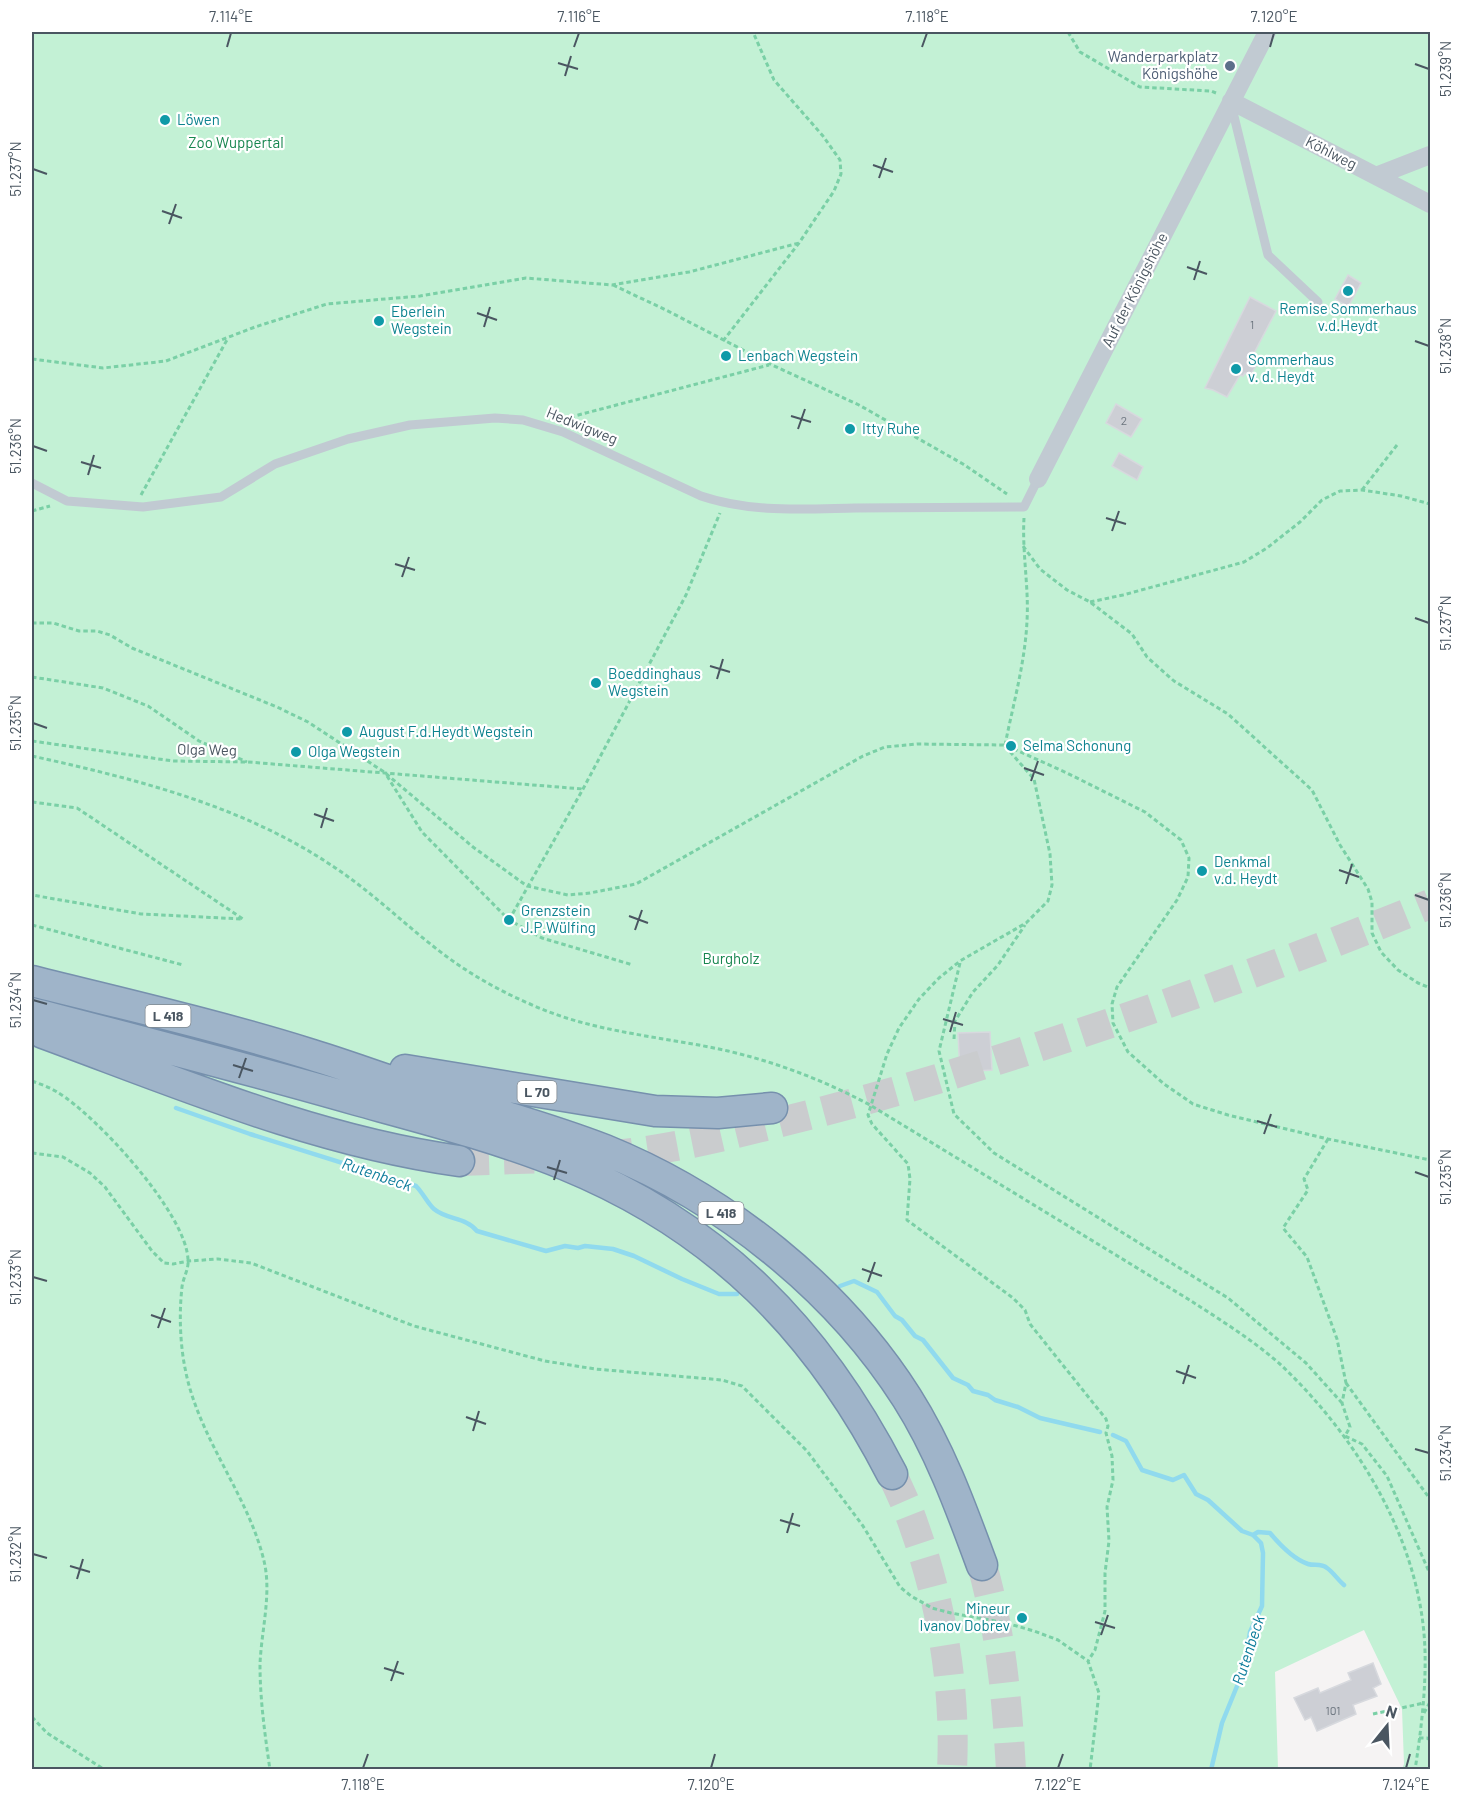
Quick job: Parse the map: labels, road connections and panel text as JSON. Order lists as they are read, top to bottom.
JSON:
{
  "streets": {
    "highway": ["L 418", "L 70"],
    "street": ["Köhlweg", "Auf der Königshöhe"],
    "lane": ["Hedwigweg"],
    "path": ["Olga Weg"]
  },
  "crossings": [
    ["Köhlweg", "Auf der Königshöhe"],
    ["L 418", "L 70"]
  ],
  "water": ["Rutenbeck"],
  "parks": ["Zoo Wuppertal", "Burgholz"],
  "places": [
    "Wanderparkplatz Königshöhe",
    "Löwen",
    "Remise Sommerhaus v.d.Heydt",
    "Eberlein Wegstein",
    "Lenbach Wegstein",
    "Sommerhaus v. d. Heydt",
    "Itty Ruhe",
    "Boeddinghaus Wegstein",
    "August F.d.Heydt Wegstein",
    "Selma Schonung",
    "Olga Wegstein",
    "Denkmal v.d. Heydt",
    "Grenzstein J.P.Wülfing",
    "Mineur Ivanov Dobrev"
  ],
  "house_numbers": ["1", "2", "101"],
  "north": "top",
  "coordinates": [
    "7.114°E",
    "7.116°E",
    "7.118°E",
    "7.120°E",
    "51.239°N",
    "51.237°N",
    "51.238°N",
    "51.236°N",
    "51.235°N",
    "51.234°N",
    "51.233°N",
    "51.232°N",
    "7.122°E",
    "7.124°E"
  ]
}
